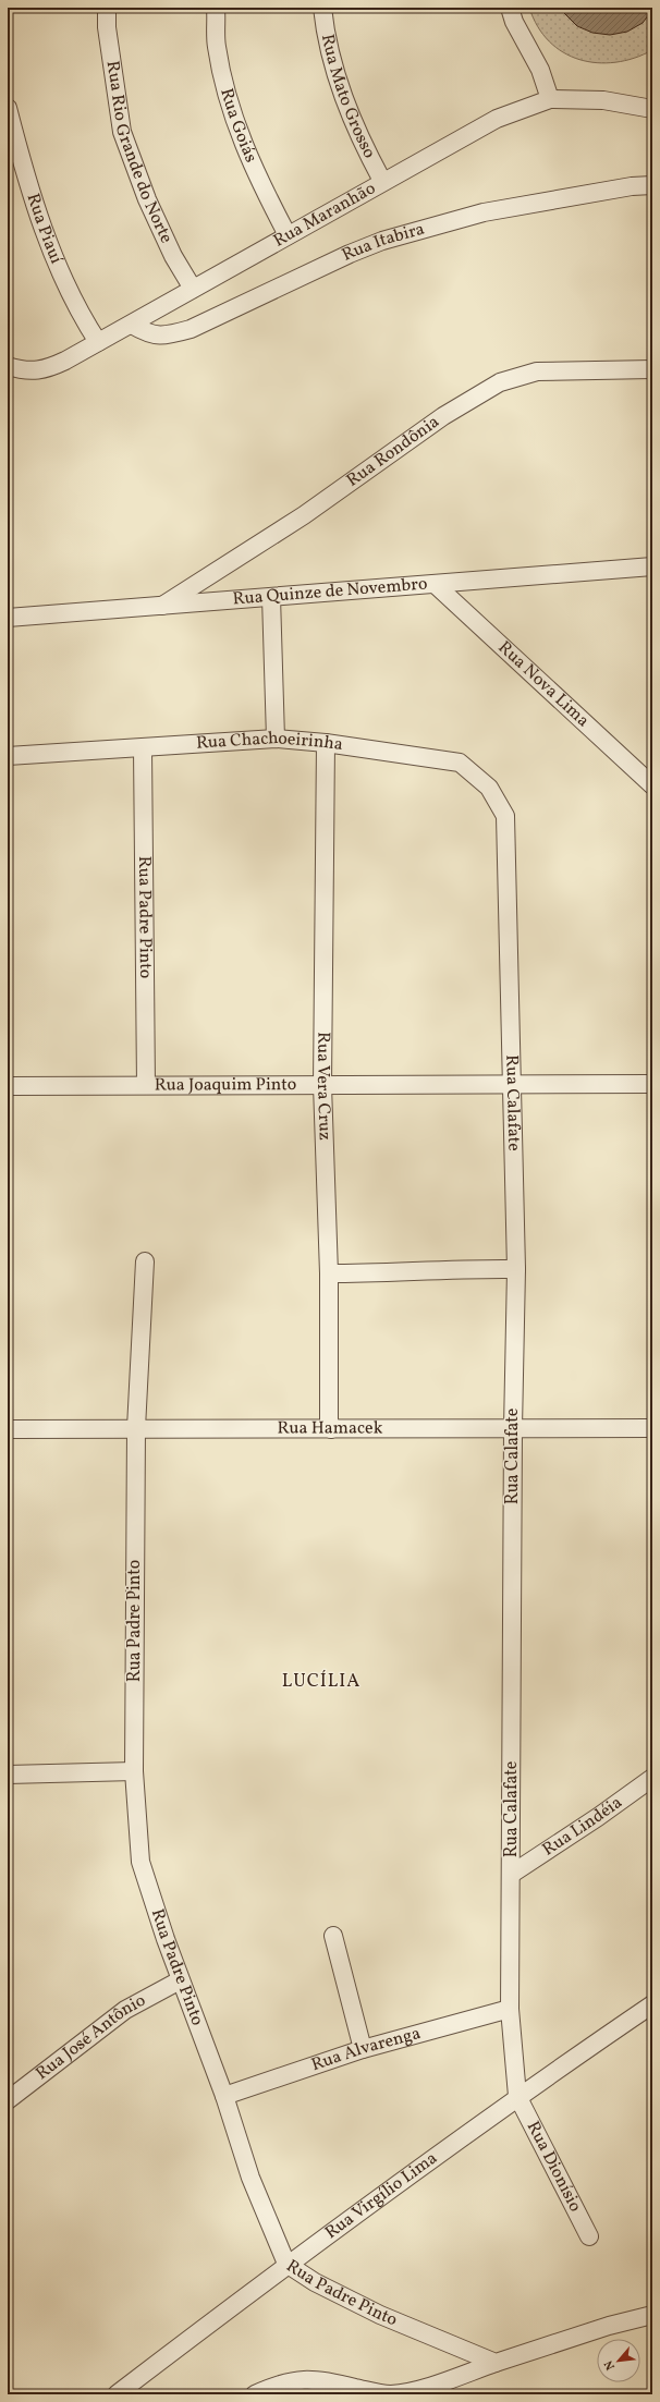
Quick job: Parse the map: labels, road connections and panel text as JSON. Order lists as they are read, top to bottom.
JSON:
{
  "streets": {
    "street": [
      "Rua Mato Grosso",
      "Rua Goiás",
      "Rua Rio Grande do Norte",
      "Rua Maranhão",
      "Rua Piauí",
      "Rua Itabira",
      "Rua Rondônia",
      "Rua Quinze de Novembro",
      "Rua Nova Lima",
      "Rua Chachoeirinha",
      "Rua Padre Pinto",
      "Rua Joaquim Pinto",
      "Rua Vera Cruz",
      "Rua Calafate",
      "Rua Hamacek",
      "Rua Lindéia",
      "Rua José Antônio",
      "Rua Alvarenga",
      "Rua Dionísio",
      "Rua Virgílio Lima"
    ]
  },
  "crossings": [
    ["Rua Mato Grosso", "Rua Maranhão"],
    ["Rua Goiás", "Rua Maranhão"],
    ["Rua Rio Grande do Norte", "Rua Maranhão"],
    ["Rua Maranhão", "Rua Piauí"],
    ["Rua Maranhão", "Rua Itabira"],
    ["Rua Rondônia", "Rua Quinze de Novembro"],
    ["Rua Quinze de Novembro", "Rua Nova Lima"],
    ["Rua Chachoeirinha", "Rua Padre Pinto"],
    ["Rua Chachoeirinha", "Rua Vera Cruz"],
    ["Rua Chachoeirinha", "Rua Calafate"],
    ["Rua Padre Pinto", "Rua Joaquim Pinto"],
    ["Rua Padre Pinto", "Rua Hamacek"],
    ["Rua Padre Pinto", "Rua José Antônio"],
    ["Rua Padre Pinto", "Rua Alvarenga"],
    ["Rua Padre Pinto", "Rua Virgílio Lima"],
    ["Rua Joaquim Pinto", "Rua Vera Cruz"],
    ["Rua Joaquim Pinto", "Rua Calafate"],
    ["Rua Vera Cruz", "Rua Hamacek"],
    ["Rua Calafate", "Rua Hamacek"],
    ["Rua Calafate", "Rua Lindéia"],
    ["Rua Calafate", "Rua Alvarenga"],
    ["Rua Calafate", "Rua Dionísio"],
    ["Rua Calafate", "Rua Virgílio Lima"],
    ["Rua Dionísio", "Rua Virgílio Lima"]
  ],
  "districts": ["LUCÍLIA"],
  "north": "bottom left"
}
